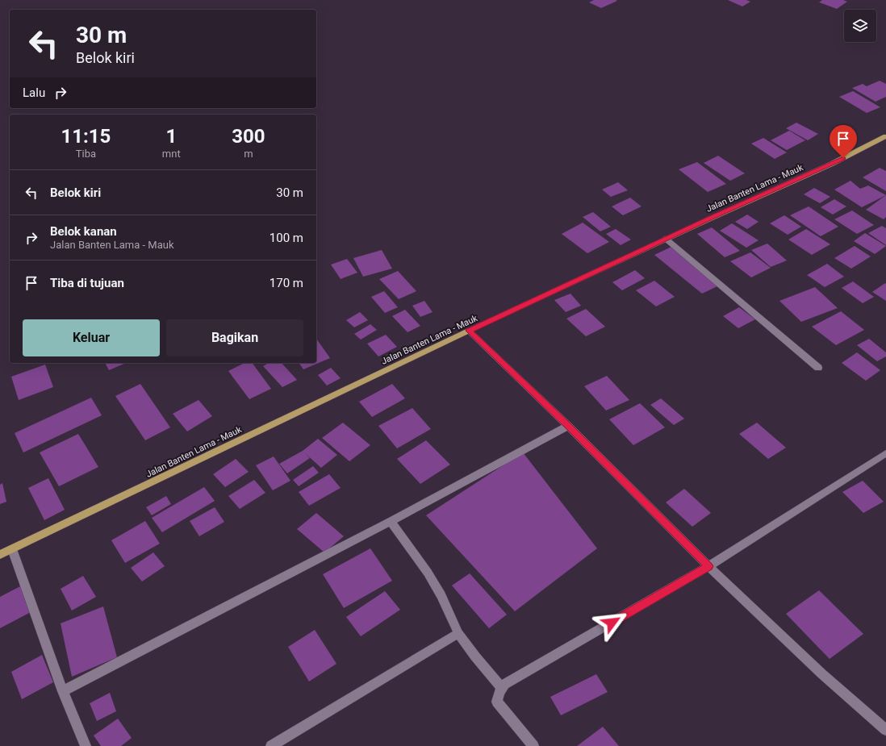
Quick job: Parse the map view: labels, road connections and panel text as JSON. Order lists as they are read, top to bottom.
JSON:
{
  "streets": {
    "main road": ["Jalan Banten Lama - Mauk"]
  },
  "page": {
    "turn": ["30 m", "Belok kiri"],
    "then": "Lalu",
    "eta": [
      "11:15",
      "Tiba",
      "1",
      "mnt",
      "300",
      "m"
    ],
    "list": [
      {
        "name": "Belok kiri",
        "value": "30 m"
      },
      {
        "name": "Belok kanan",
        "note": "Jalan Banten Lama - Mauk",
        "value": "100 m"
      },
      {
        "name": "Tiba di tujuan",
        "value": "170 m"
      }
    ],
    "buttons": ["Keluar", "Bagikan"]
  }
}
